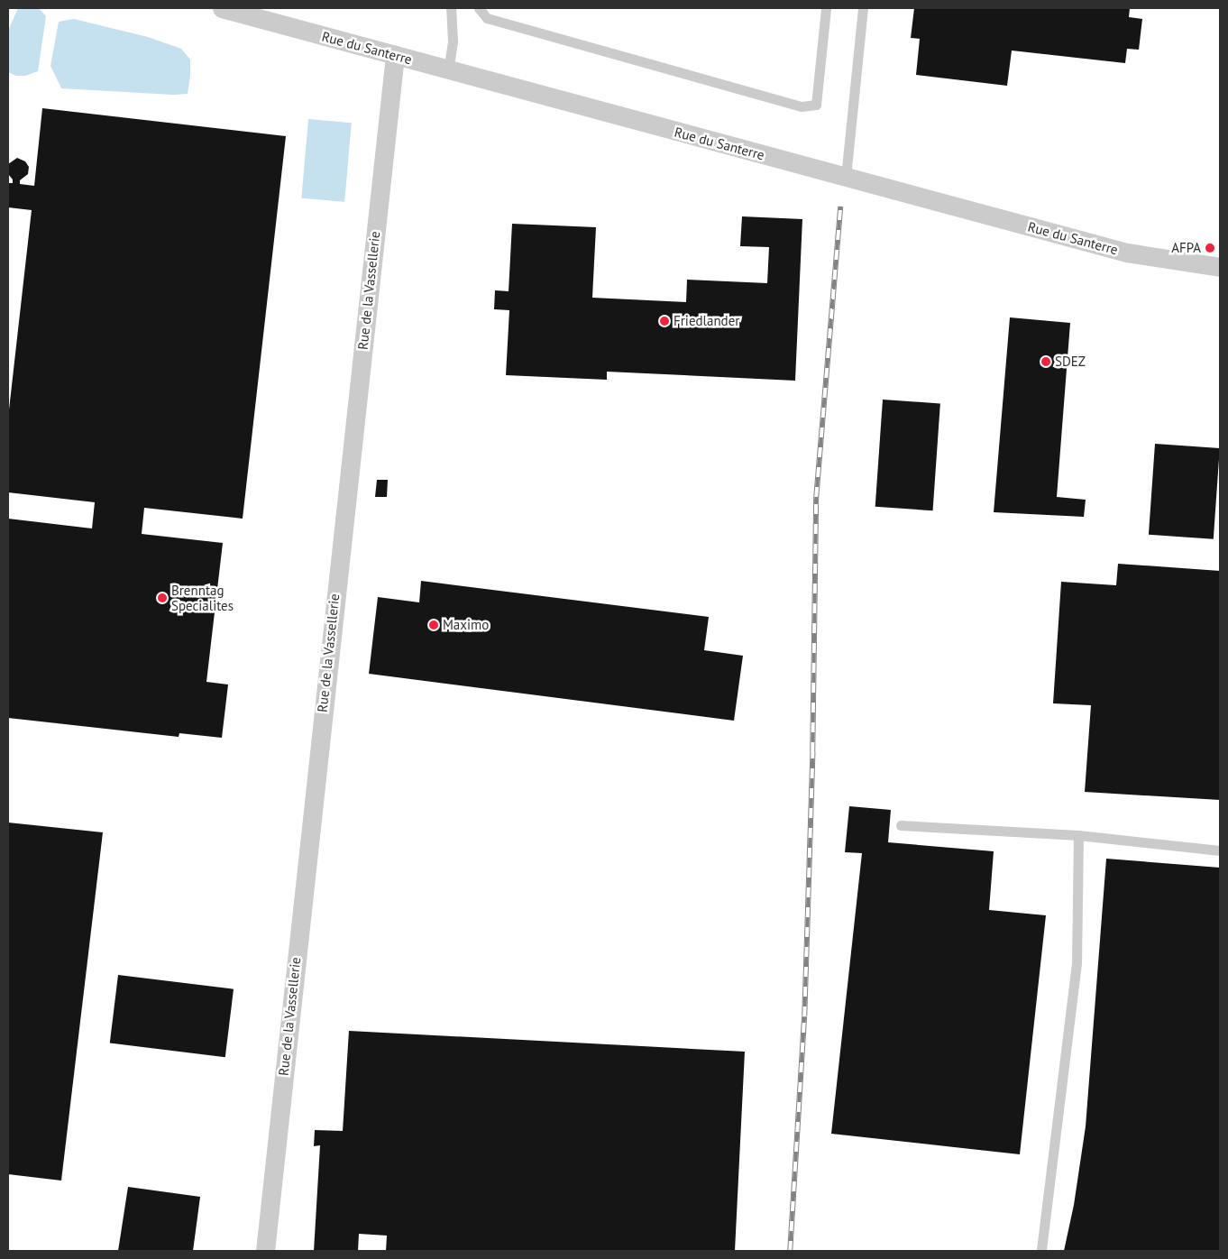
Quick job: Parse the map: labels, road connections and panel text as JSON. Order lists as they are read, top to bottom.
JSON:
{
  "streets": {
    "street": ["Rue du Santerre", "Rue de la Vassellerie"]
  },
  "crossings": [
    ["Rue du Santerre", "Rue de la Vassellerie"]
  ],
  "places": [
    "AFPA",
    "Friedlander",
    "SDEZ",
    "Brenntag Specialites",
    "Maximo"
  ]
}
